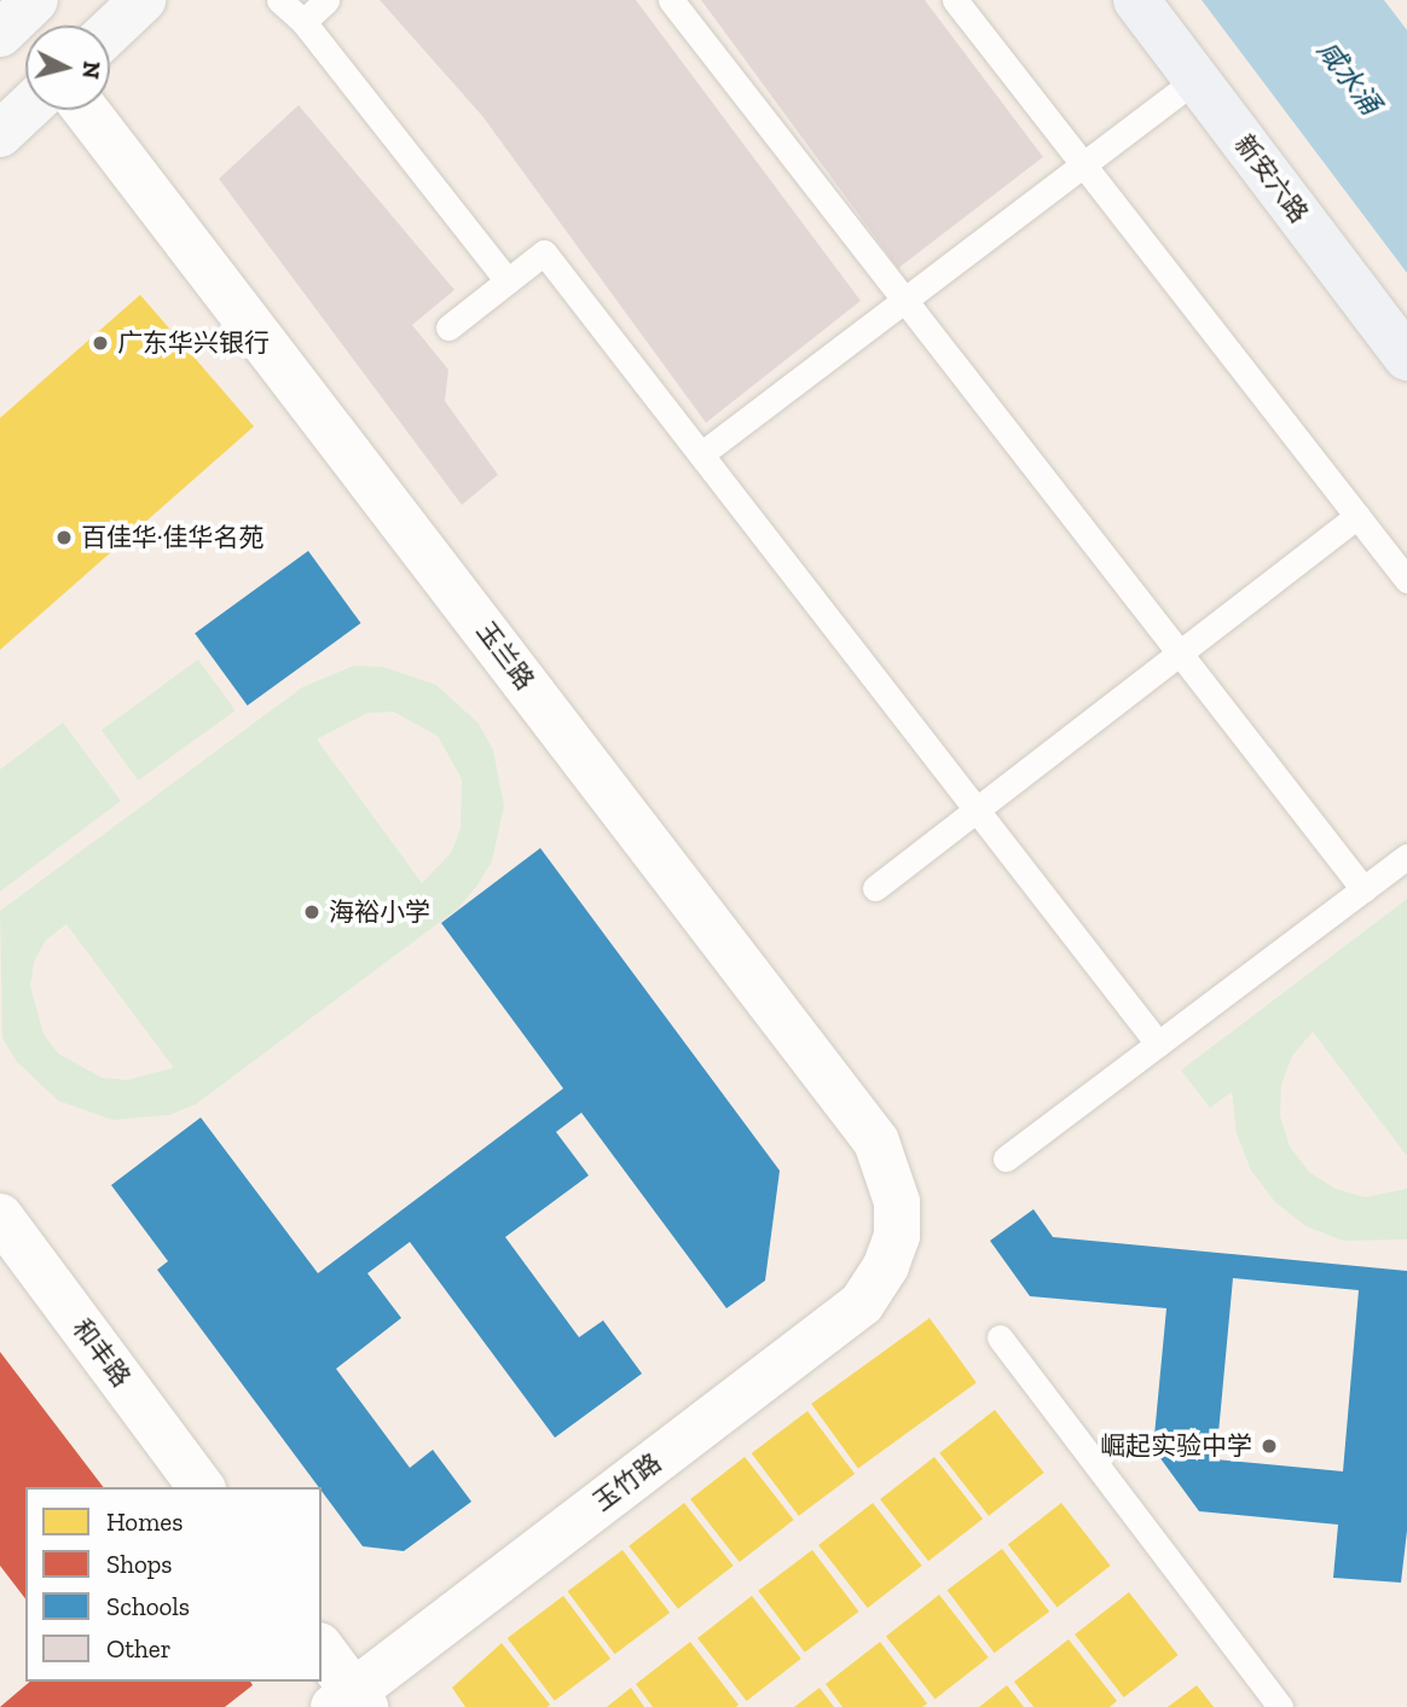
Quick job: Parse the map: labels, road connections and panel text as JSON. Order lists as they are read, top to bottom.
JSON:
{
  "streets": {
    "main road": ["新安六路"],
    "street": ["玉兰路", "和丰路", "玉竹路"]
  },
  "crossings": [
    ["玉兰路", "玉竹路"]
  ],
  "water": ["咸水涌"],
  "places": [
    "广东华兴银行",
    "百佳华·佳华名苑",
    "海裕小学",
    "崛起实验中学"
  ],
  "legend": [
    "Homes",
    "Shops",
    "Schools",
    "Other"
  ],
  "north": "right"
}
